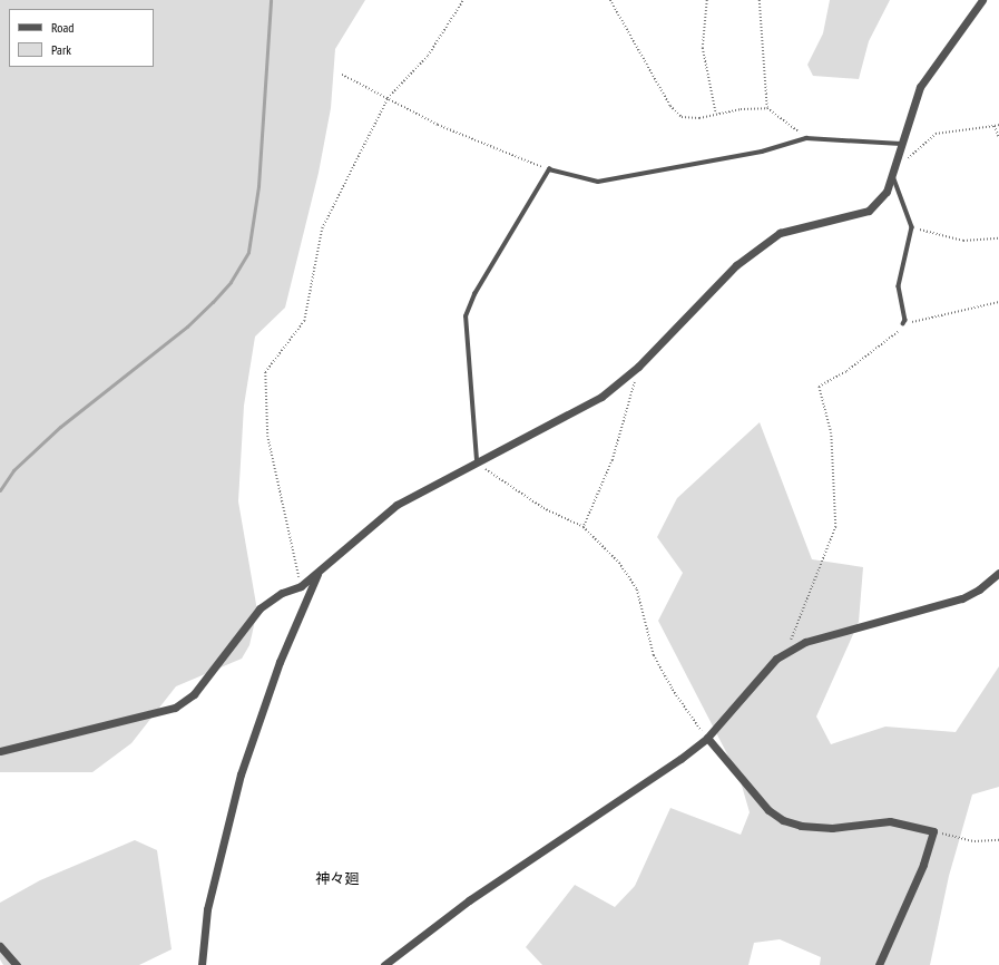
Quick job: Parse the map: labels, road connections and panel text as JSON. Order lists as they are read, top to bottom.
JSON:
{
  "districts": ["神々廻"],
  "legend": ["Road", "Park"]
}
